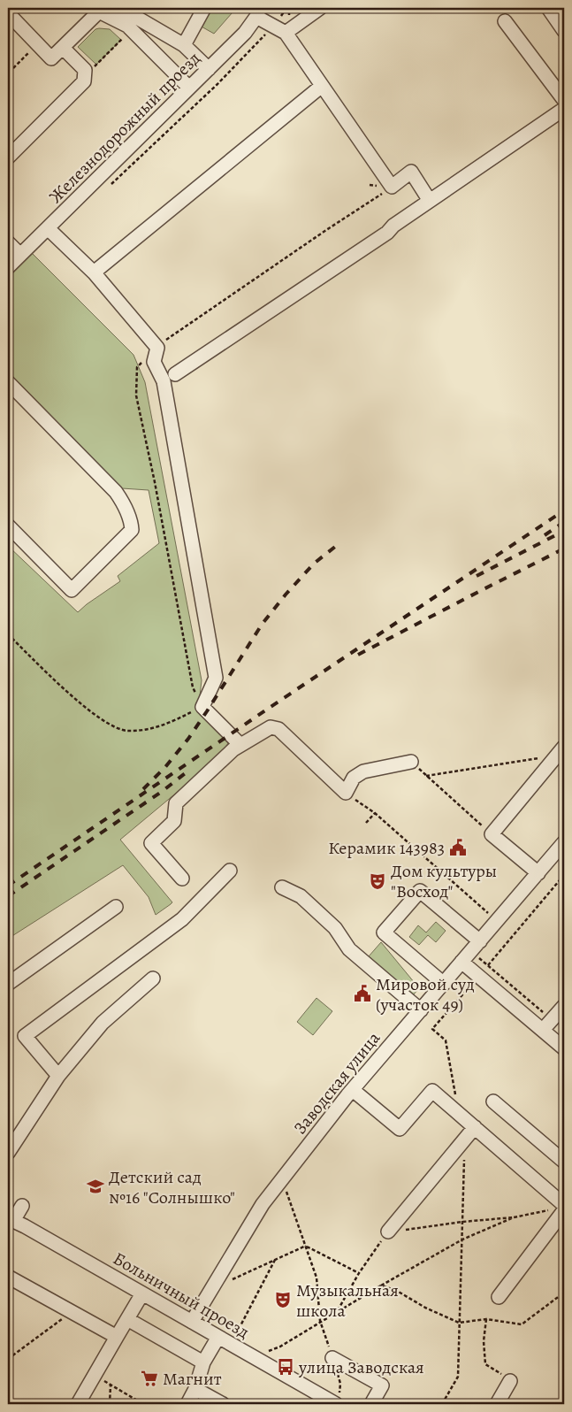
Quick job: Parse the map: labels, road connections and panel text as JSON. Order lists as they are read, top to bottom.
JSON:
{
  "streets": {
    "street": ["Железнодорожный проезд", "Заводская улица", "Больничный проезд"]
  },
  "crossings": [
    ["Заводская улица", "Больничный проезд"]
  ],
  "places": {
    "public building": ["Керамик 143983", "Мировой суд (участок 49)"],
    "theatre": ["Дом культуры \"Восход\"", "Музыкальная школа"],
    "school or university": ["Детский сад №16 \"Солнышко\""],
    "bus stop": ["улица Заводская"],
    "supermarket": ["Магнит"]
  }
}
